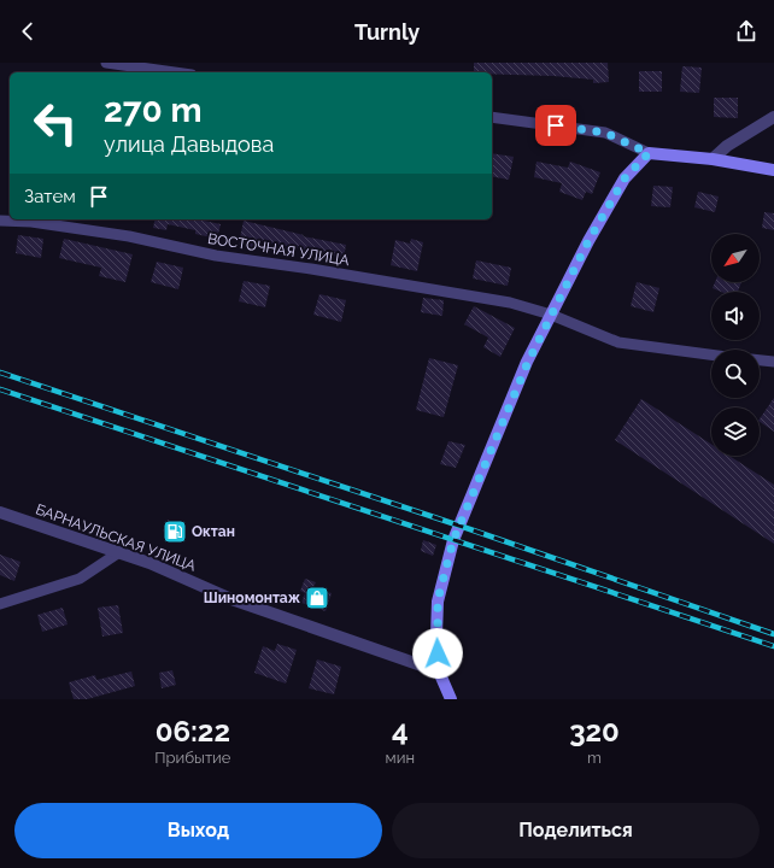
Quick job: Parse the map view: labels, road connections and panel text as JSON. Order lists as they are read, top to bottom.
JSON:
{
  "streets": {
    "street": ["ВОСТОЧНАЯ УЛИЦА", "БАРНАУЛЬСКАЯ УЛИЦА"]
  },
  "places": {
    "fuel station": ["Октан"],
    "shop": ["Шиномонтаж"]
  },
  "north": "bottom left",
  "page": {
    "header": "Turnly",
    "turn": ["270 m", "улица Давыдова"],
    "then": "Затем",
    "eta": [
      "06:22",
      "Прибытие",
      "4",
      "мин",
      "320",
      "m"
    ],
    "buttons": ["Выход", "Поделиться"]
  }
}
